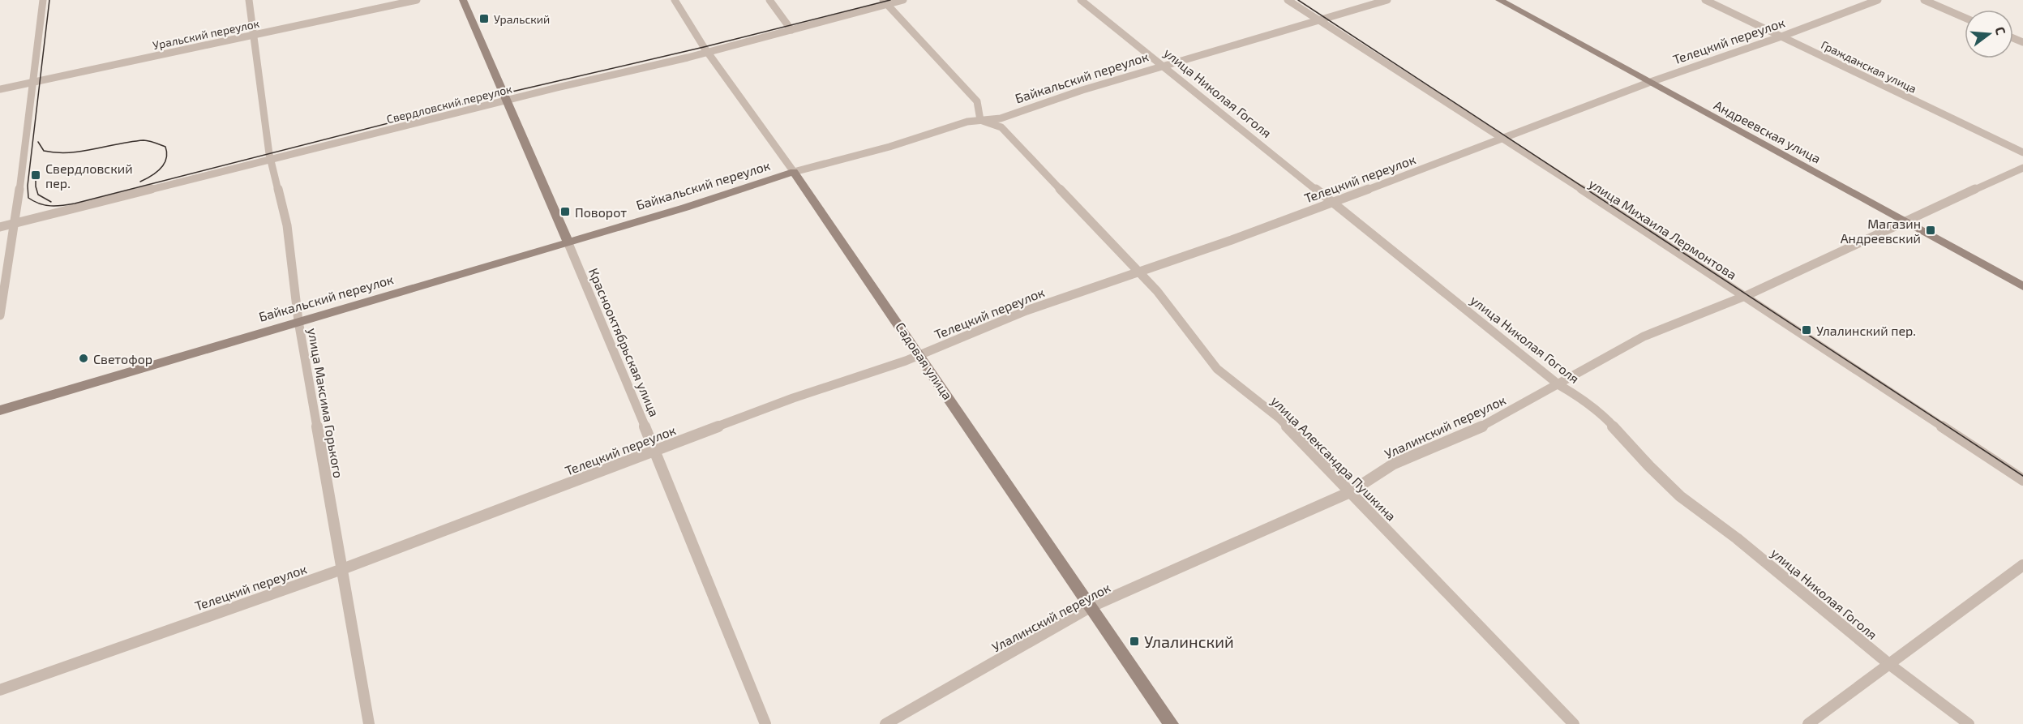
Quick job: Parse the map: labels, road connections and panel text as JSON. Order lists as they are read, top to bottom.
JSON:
{
  "streets": {
    "main road": [
      "Байкальский переулок",
      "Андреевская улица",
      "Краснооктябрьская улица",
      "Садовая улица"
    ],
    "street": [
      "Уральский переулок",
      "Телецкий переулок",
      "Гражданская улица",
      "улица Николая Гоголя",
      "Свердловский переулок",
      "улица Михаила Лермонтова",
      "улица Максима Горького",
      "Улалинский переулок",
      "улица Александра Пушкина"
    ]
  },
  "crossings": [
    ["Уральский переулок", "улица Максима Горького"],
    ["Телецкий переулок", "Гражданская улица"],
    ["Телецкий переулок", "улица Николая Гоголя"],
    ["Телецкий переулок", "Андреевская улица"],
    ["Телецкий переулок", "улица Михаила Лермонтова"],
    ["Телецкий переулок", "Краснооктябрьская улица"],
    ["Телецкий переулок", "Садовая улица"],
    ["Телецкий переулок", "улица Максима Горького"],
    ["Телецкий переулок", "улица Александра Пушкина"],
    ["Байкальский переулок", "улица Николая Гоголя"],
    ["Байкальский переулок", "улица Михаила Лермонтова"],
    ["Байкальский переулок", "Краснооктябрьская улица"],
    ["Байкальский переулок", "Садовая улица"],
    ["Байкальский переулок", "улица Максима Горького"],
    ["Байкальский переулок", "улица Александра Пушкина"],
    ["улица Николая Гоголя", "Улалинский переулок"],
    ["Свердловский переулок", "Краснооктябрьская улица"],
    ["Свердловский переулок", "Садовая улица"],
    ["Свердловский переулок", "улица Максима Горького"],
    ["Андреевская улица", "Улалинский переулок"],
    ["улица Михаила Лермонтова", "Улалинский переулок"],
    ["Садовая улица", "Улалинский переулок"],
    ["Улалинский переулок", "улица Александра Пушкина"]
  ],
  "places": {
    "transit": [
      "Уральский",
      "Свердловский пер.",
      "Поворот",
      "Магазин Андреевский",
      "Улалинский пер.",
      "Улалинский"
    ],
    "other": ["Светофор"]
  },
  "north": "right"
}
